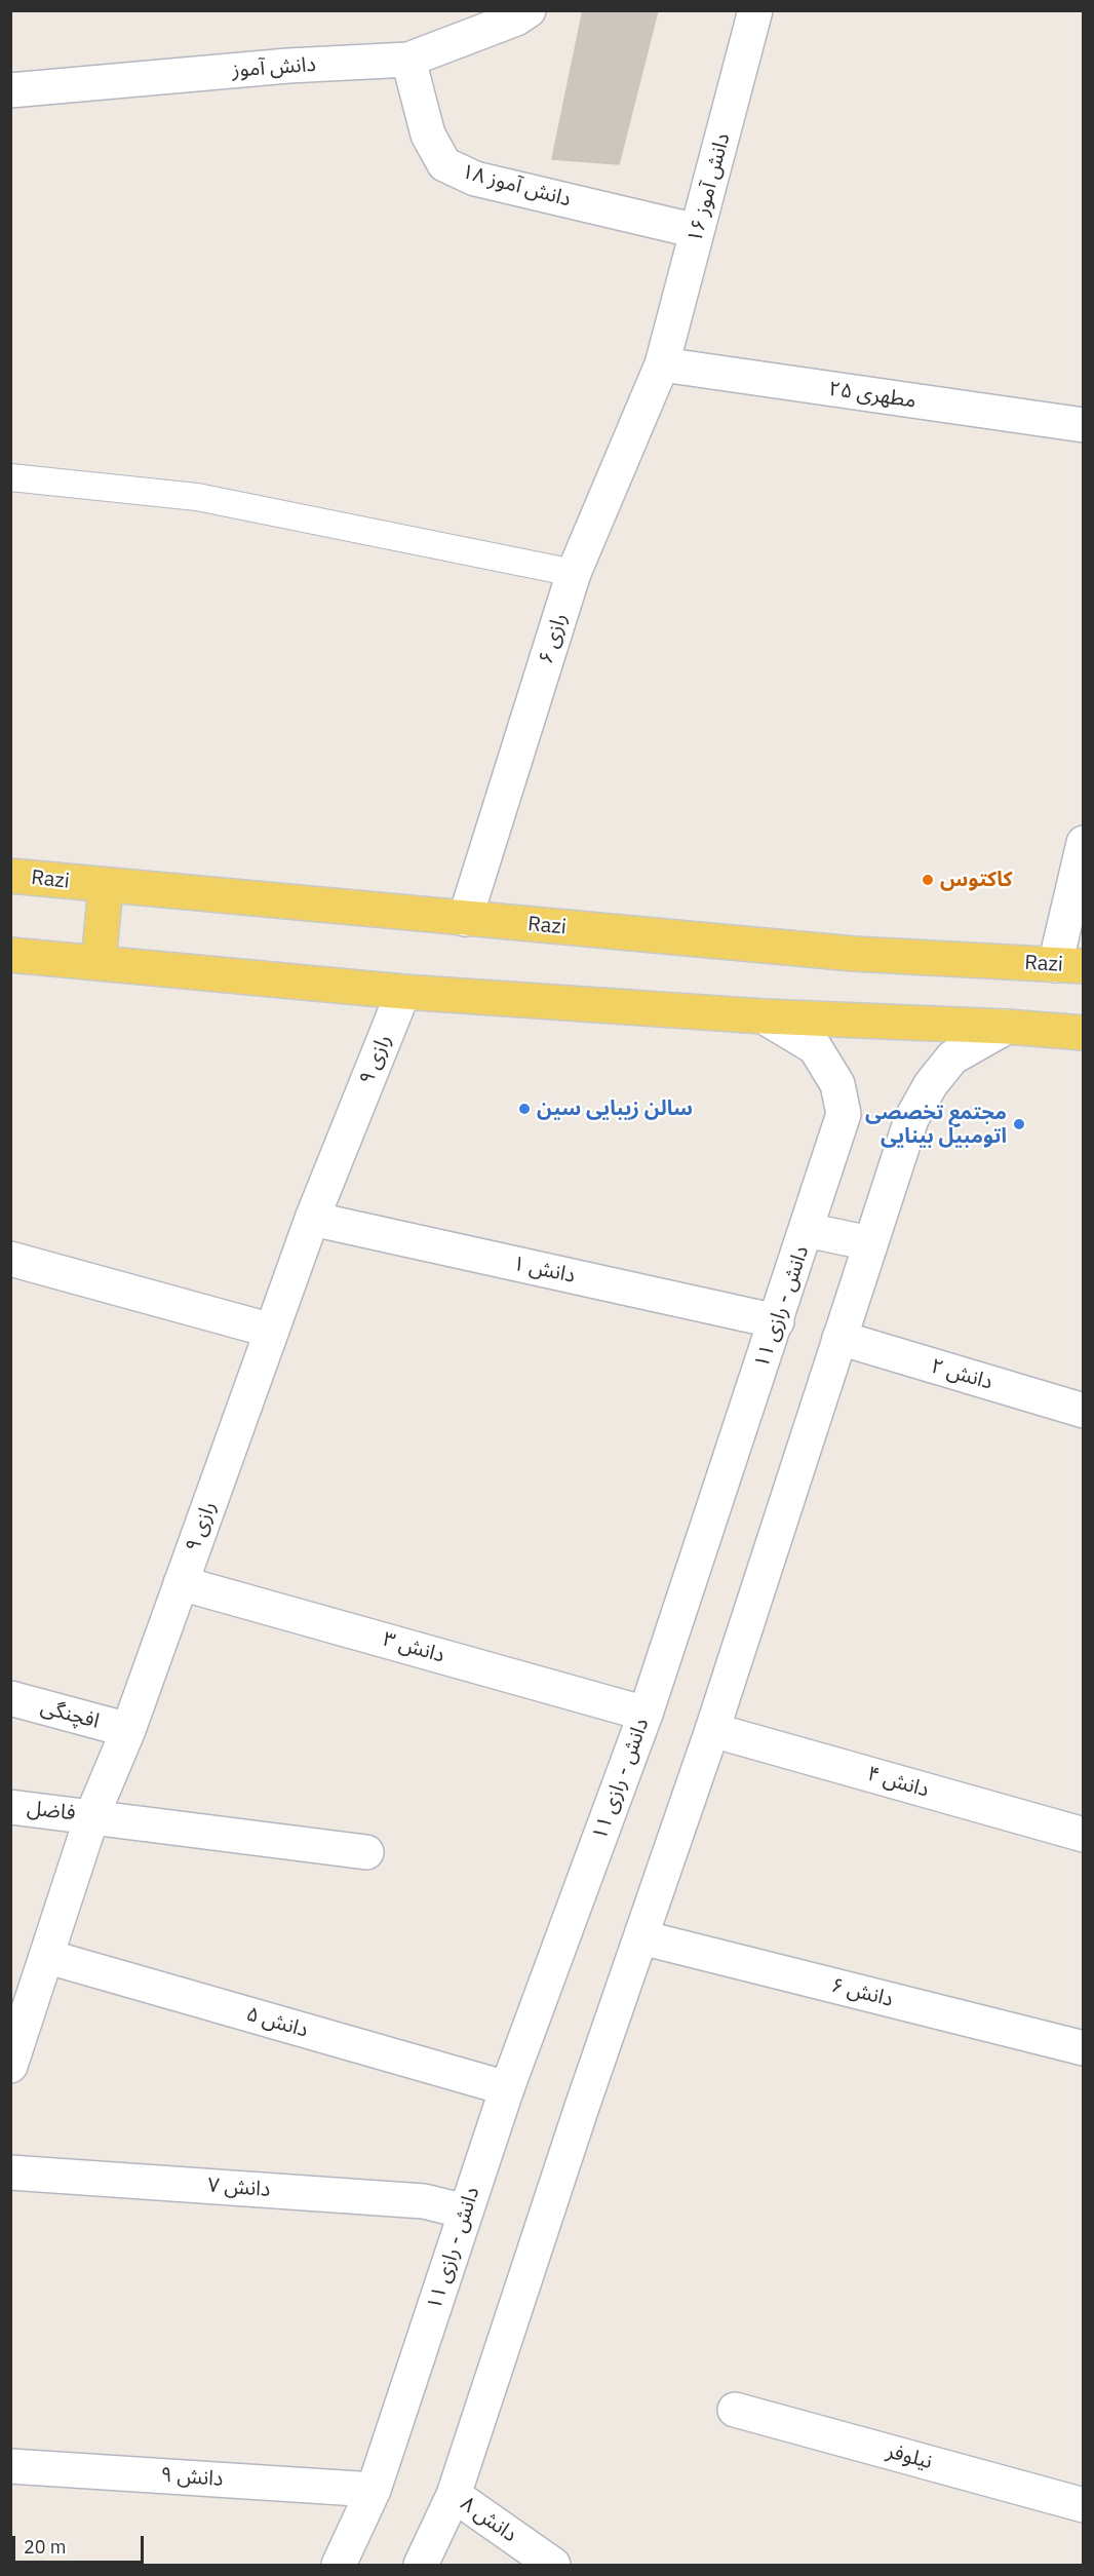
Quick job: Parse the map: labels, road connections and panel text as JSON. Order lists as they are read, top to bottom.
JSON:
{
  "streets": {
    "main road": ["Razi"],
    "street": [
      "دانش آموز",
      "دانش آموز ۱۸",
      "دانش آموز ۱۶",
      "مطهری ۲۵",
      "رازی ۶",
      "رازی ۹",
      "دانش ۱",
      "دانش - رازی ۱۱",
      "دانش ۲",
      "دانش ۳",
      "افچنگی",
      "دانش ۴",
      "فاضل",
      "دانش ۶",
      "دانش ۵",
      "دانش ۷",
      "نیلوفر",
      "دانش ۹",
      "دانش ۸"
    ]
  },
  "crossings": [
    ["دانش آموز", "دانش آموز ۱۸"],
    ["دانش آموز ۱۸", "دانش آموز ۱۶"],
    ["دانش آموز ۱۶", "مطهری ۲۵"],
    ["دانش آموز ۱۶", "رازی ۶"],
    ["مطهری ۲۵", "رازی ۶"],
    ["رازی ۶", "Razi"],
    ["رازی ۹", "دانش ۱"],
    ["رازی ۹", "دانش ۳"],
    ["رازی ۹", "افچنگی"],
    ["رازی ۹", "فاضل"],
    ["رازی ۹", "دانش ۵"],
    ["دانش ۱", "دانش - رازی ۱۱"],
    ["دانش - رازی ۱۱", "دانش ۳"],
    ["دانش - رازی ۱۱", "دانش ۵"],
    ["دانش - رازی ۱۱", "دانش ۷"],
    ["دانش - رازی ۱۱", "دانش ۹"]
  ],
  "places": ["کاکتوس", "سالن زیبایی سین", "مجتمع تخصصی اتومبیل بینایی"],
  "scale_bar": "20 m"
}
